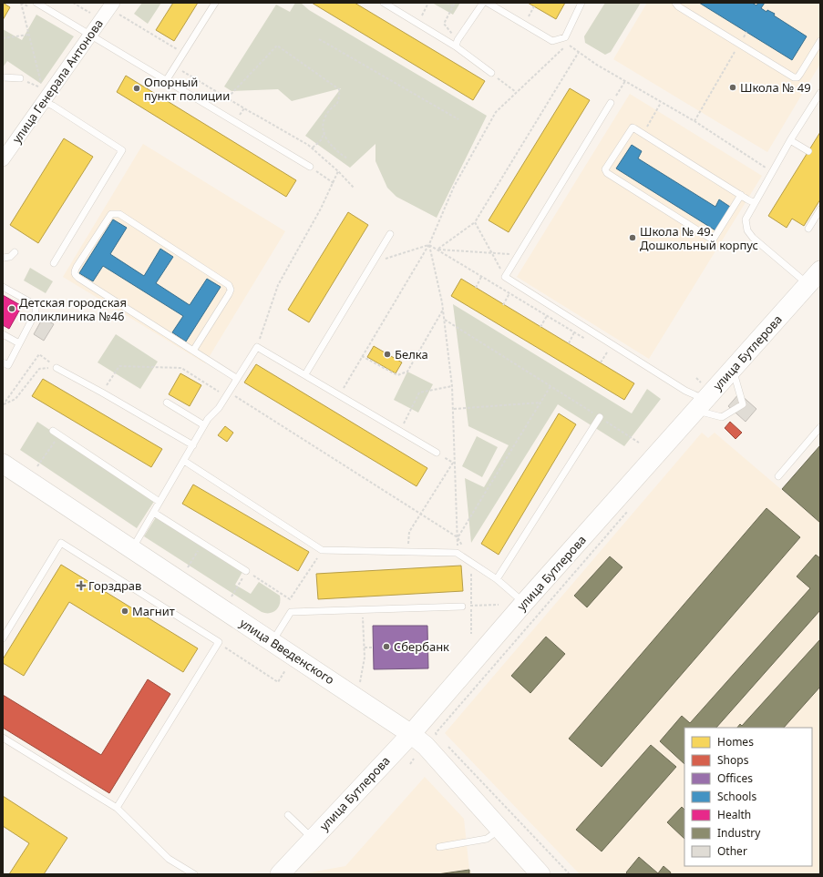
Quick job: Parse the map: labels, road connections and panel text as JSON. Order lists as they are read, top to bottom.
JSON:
{
  "streets": {
    "street": ["улица Генерала Антонова", "улица Бутлерова", "улица Введенского"]
  },
  "crossings": [
    ["улица Бутлерова", "улица Введенского"]
  ],
  "places": {
    "other": [
      "Школа № 49",
      "Опорный пункт полиции",
      "Школа № 49. Дошкольный корпус",
      "Детская городская поликлиника №46",
      "Белка",
      "Магнит",
      "Сбербанк"
    ],
    "health": ["Горздрав"]
  },
  "legend": [
    "Homes",
    "Shops",
    "Offices",
    "Schools",
    "Health",
    "Industry",
    "Other"
  ]
}
